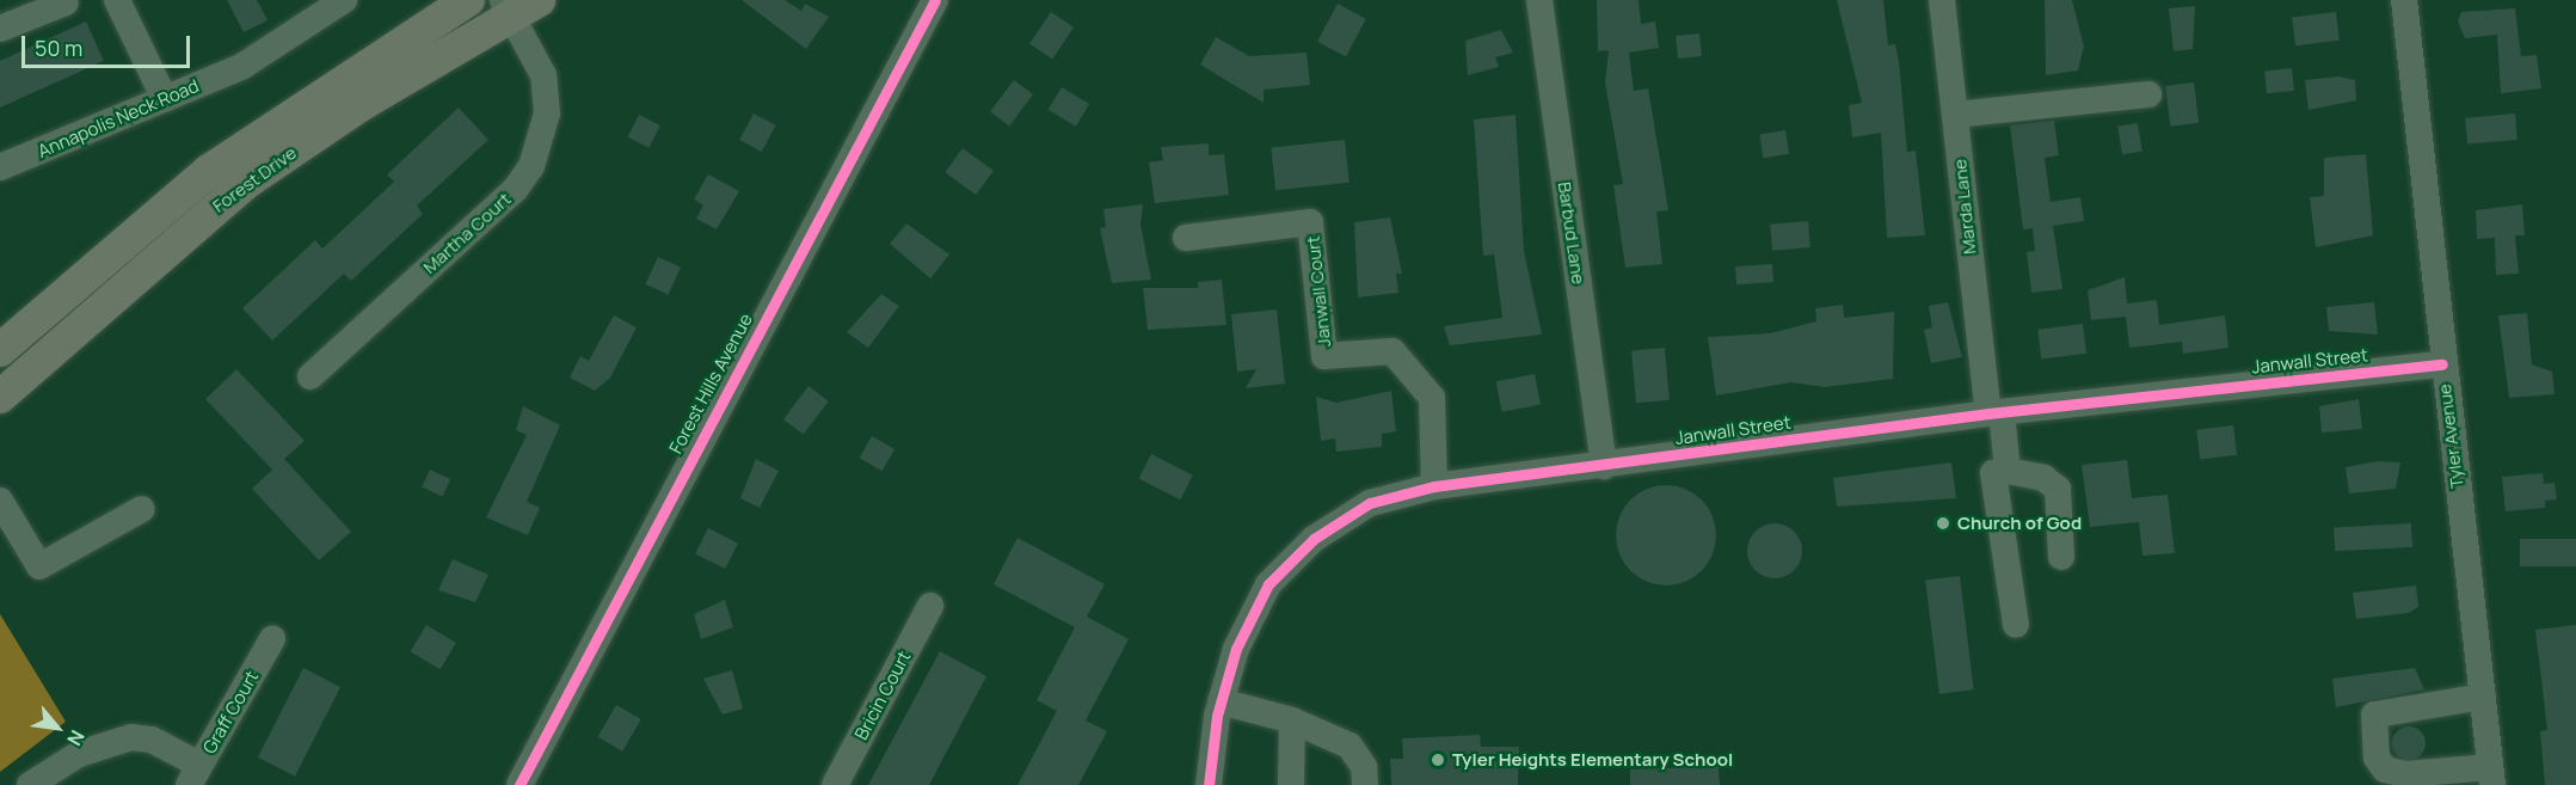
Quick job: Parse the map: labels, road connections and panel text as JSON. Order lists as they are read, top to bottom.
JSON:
{
  "streets": {
    "main road": ["Forest Drive"],
    "street": [
      "Annapolis Neck Road",
      "Marda Lane",
      "Martha Court",
      "Barbud Lane",
      "Janwall Court",
      "Janwall Street",
      "Forest Hills Avenue",
      "Tyler Avenue",
      "Bricin Court",
      "Graff Court"
    ]
  },
  "crossings": [
    ["Forest Drive", "Martha Court"],
    ["Marda Lane", "Janwall Street"],
    ["Barbud Lane", "Janwall Street"],
    ["Janwall Court", "Janwall Street"],
    ["Janwall Street", "Tyler Avenue"]
  ],
  "places": ["Church of God", "Tyler Heights Elementary School"],
  "scale_bar": "50 m",
  "north": "bottom right"
}
